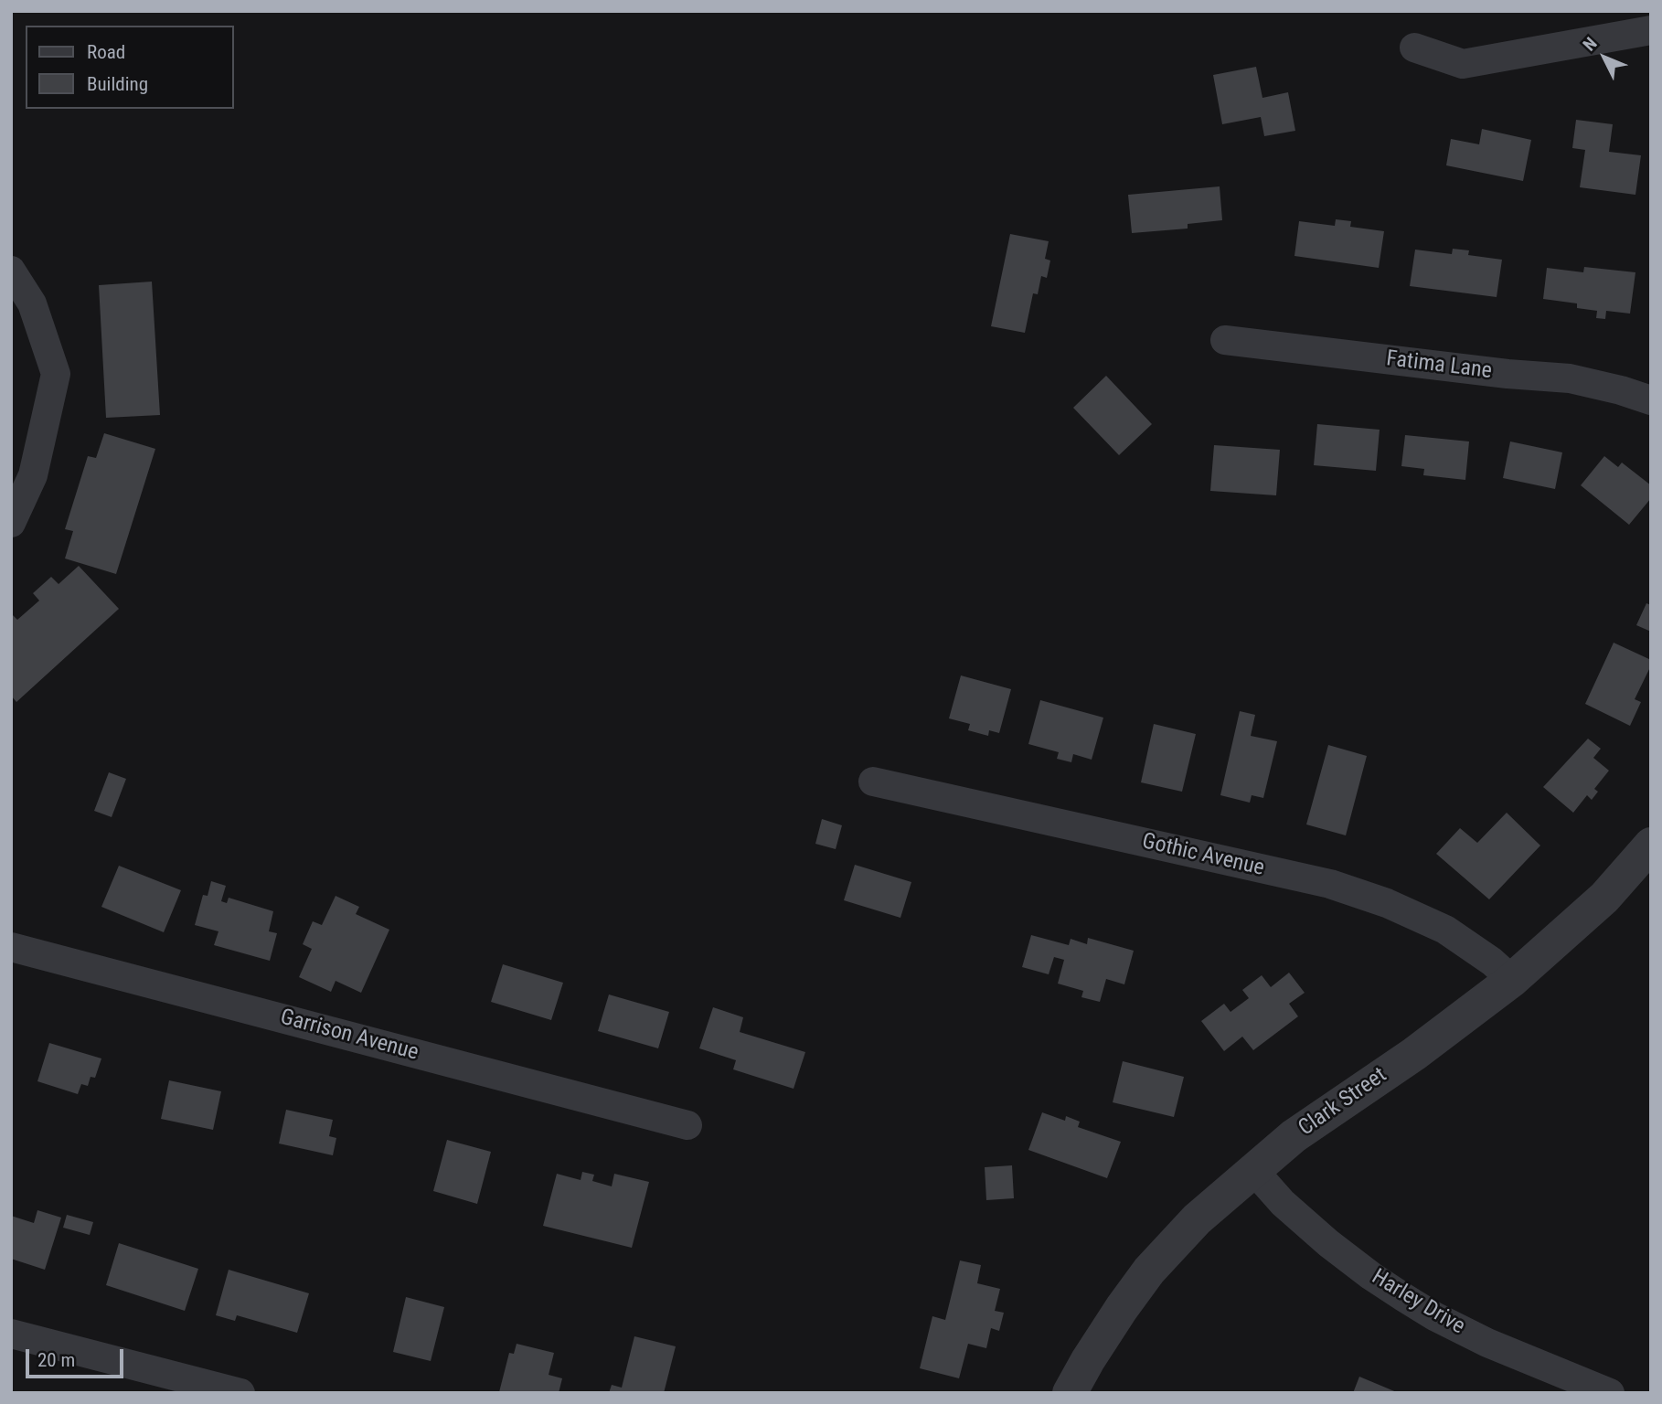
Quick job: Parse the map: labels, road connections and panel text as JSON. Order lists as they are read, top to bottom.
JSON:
{
  "streets": {
    "street": [
      "Fatima Lane",
      "Gothic Avenue",
      "Garrison Avenue",
      "Clark Street",
      "Harley Drive"
    ]
  },
  "crossings": [
    ["Gothic Avenue", "Clark Street"],
    ["Clark Street", "Harley Drive"]
  ],
  "legend": ["Road", "Building"],
  "scale_bar": "20 m",
  "north": "top left"
}
